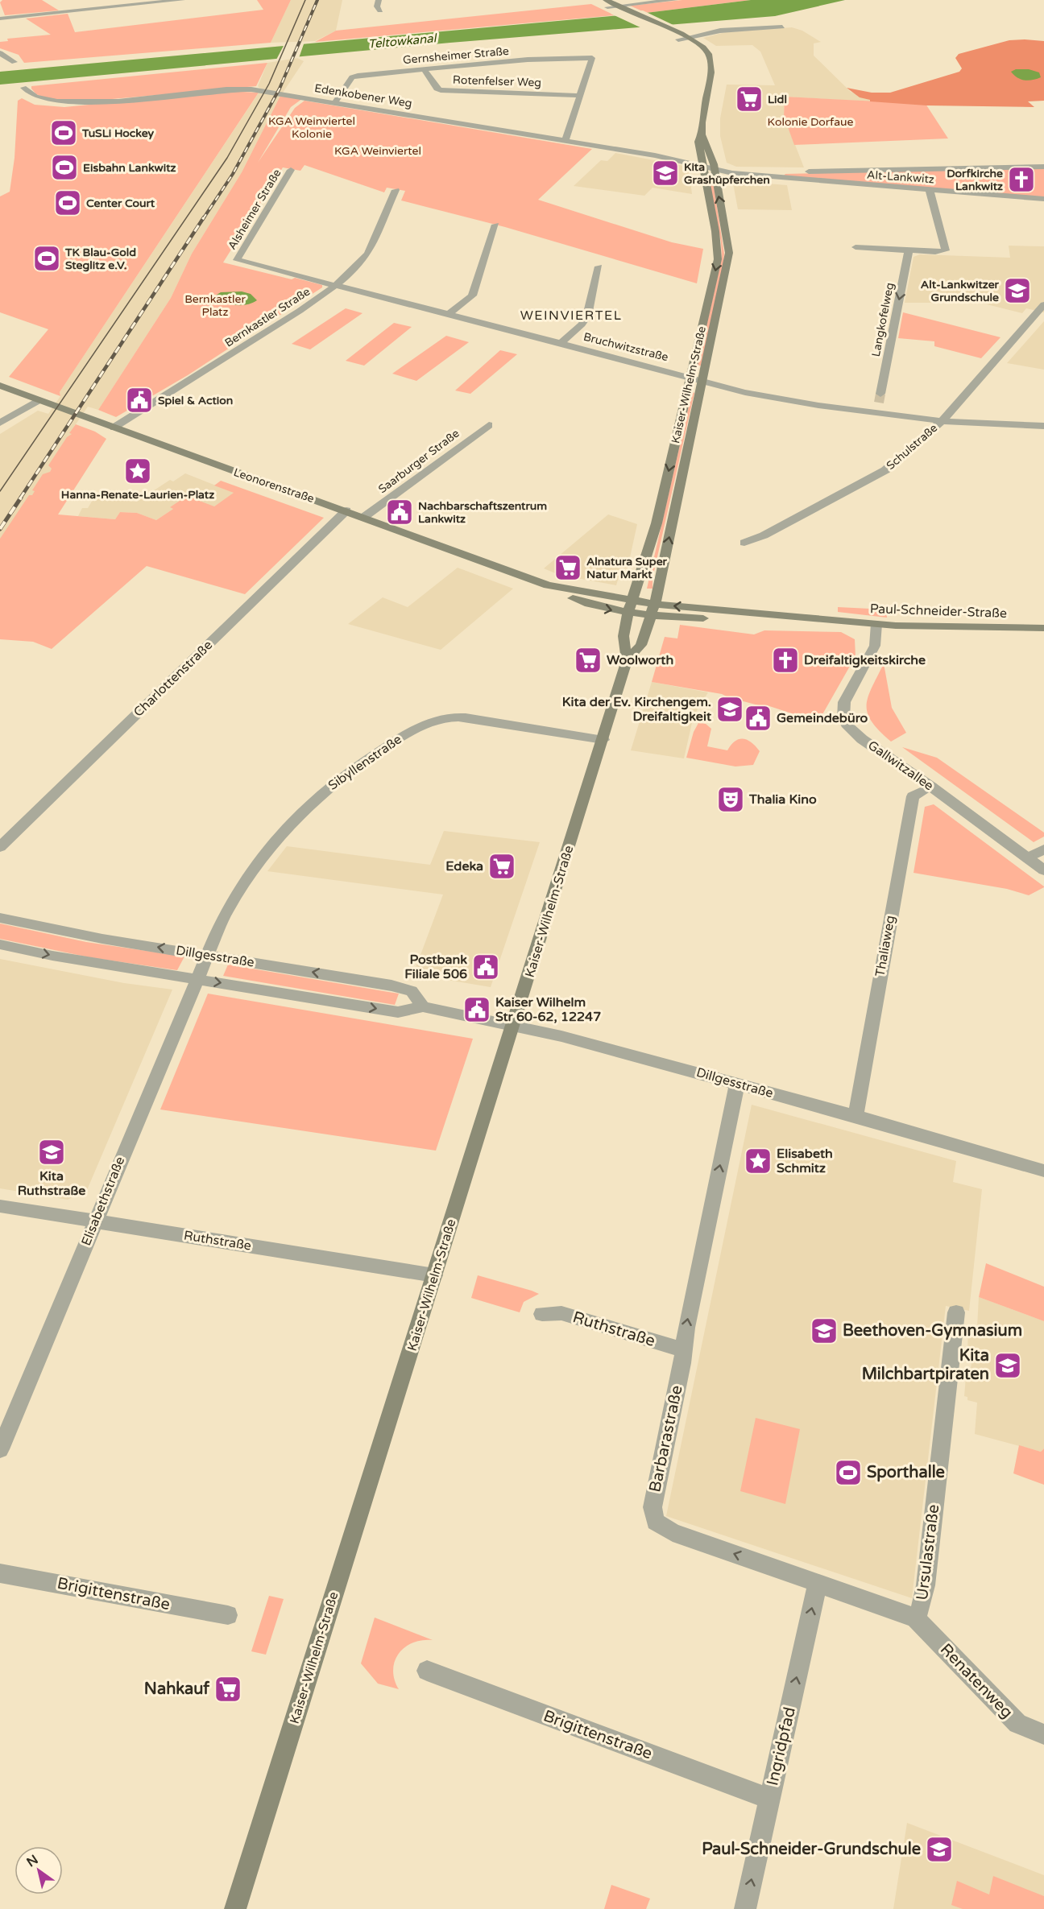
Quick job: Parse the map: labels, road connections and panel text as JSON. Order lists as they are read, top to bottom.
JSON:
{
  "streets": {
    "main road": ["Kaiser-Wilhelm-Straße", "Leonorenstraße", "Paul-Schneider-Straße"],
    "street": [
      "Gernsheimer Straße",
      "Rotenfelser Weg",
      "Edenkobener Weg",
      "Alt-Lankwitz",
      "Alsheimer Straße",
      "Bernkastler Straße",
      "Langkofelweg",
      "Bruchwitzstraße",
      "Schulstraße",
      "Saarburger Straße",
      "Charlottenstraße",
      "Sibyllenstraße",
      "Gallwitzallee",
      "Thaliaweg",
      "Dillgesstraße",
      "Elisabethstraße",
      "Ruthstraße",
      "Barbarastraße",
      "Ursulastraße",
      "Brigittenstraße",
      "Renatenweg",
      "Ingridpfad"
    ]
  },
  "crossings": [
    ["Gernsheimer Straße", "Rotenfelser Weg"],
    ["Gernsheimer Straße", "Edenkobener Weg"],
    ["Edenkobener Weg", "Kaiser-Wilhelm-Straße"],
    ["Alt-Lankwitz", "Kaiser-Wilhelm-Straße"],
    ["Alsheimer Straße", "Bruchwitzstraße"],
    ["Bernkastler Straße", "Bruchwitzstraße"],
    ["Bernkastler Straße", "Leonorenstraße"],
    ["Langkofelweg", "Bruchwitzstraße"],
    ["Bruchwitzstraße", "Kaiser-Wilhelm-Straße"],
    ["Bruchwitzstraße", "Schulstraße"],
    ["Kaiser-Wilhelm-Straße", "Leonorenstraße"],
    ["Kaiser-Wilhelm-Straße", "Paul-Schneider-Straße"],
    ["Kaiser-Wilhelm-Straße", "Sibyllenstraße"],
    ["Kaiser-Wilhelm-Straße", "Dillgesstraße"],
    ["Kaiser-Wilhelm-Straße", "Ruthstraße"],
    ["Saarburger Straße", "Leonorenstraße"],
    ["Leonorenstraße", "Charlottenstraße"],
    ["Paul-Schneider-Straße", "Gallwitzallee"],
    ["Sibyllenstraße", "Dillgesstraße"],
    ["Sibyllenstraße", "Elisabethstraße"],
    ["Gallwitzallee", "Thaliaweg"],
    ["Thaliaweg", "Dillgesstraße"],
    ["Dillgesstraße", "Elisabethstraße"],
    ["Dillgesstraße", "Barbarastraße"],
    ["Elisabethstraße", "Ruthstraße"],
    ["Ruthstraße", "Barbarastraße"],
    ["Barbarastraße", "Ursulastraße"],
    ["Barbarastraße", "Renatenweg"],
    ["Barbarastraße", "Ingridpfad"],
    ["Ursulastraße", "Renatenweg"],
    ["Brigittenstraße", "Ingridpfad"]
  ],
  "one_way": ["Langkofelweg", "Barbarastraße", "Ingridpfad"],
  "districts": ["WEINVIERTEL"],
  "water": ["Teltowkanal"],
  "parks": [
    "KGA Weinviertel Kolonie",
    "Kolonie Dorfaue",
    "KGA Weinviertel",
    "Bernkastler Platz"
  ],
  "places": {
    "supermarket": [
      "Lidl",
      "Alnatura Super Natur Markt",
      "Woolworth",
      "Edeka",
      "Nahkauf"
    ],
    "sports": [
      "TuSLi Hockey",
      "Eisbahn Lankwitz",
      "Center Court",
      "TK Blau-Gold Steglitz e.V.",
      "Sporthalle"
    ],
    "school or university": [
      "Kita Grashüpferchen",
      "Alt-Lankwitzer Grundschule",
      "Kita der Ev. Kirchengem. Dreifaltigkeit",
      "Kita Ruthstraße",
      "Beethoven-Gymnasium",
      "Kita Milchbartpiraten",
      "Paul-Schneider-Grundschule"
    ],
    "church": ["Dorfkirche Lankwitz", "Dreifaltigkeitskirche"],
    "public building": [
      "Spiel & Action",
      "Nachbarschaftszentrum Lankwitz",
      "Gemeindebüro",
      "Postbank Filiale 506",
      "Kaiser Wilhelm Str 60-62, 12247"
    ],
    "place": ["Hanna-Renate-Laurien-Platz", "Elisabeth Schmitz"],
    "theatre": ["Thalia Kino"]
  },
  "north": "top left"
}
